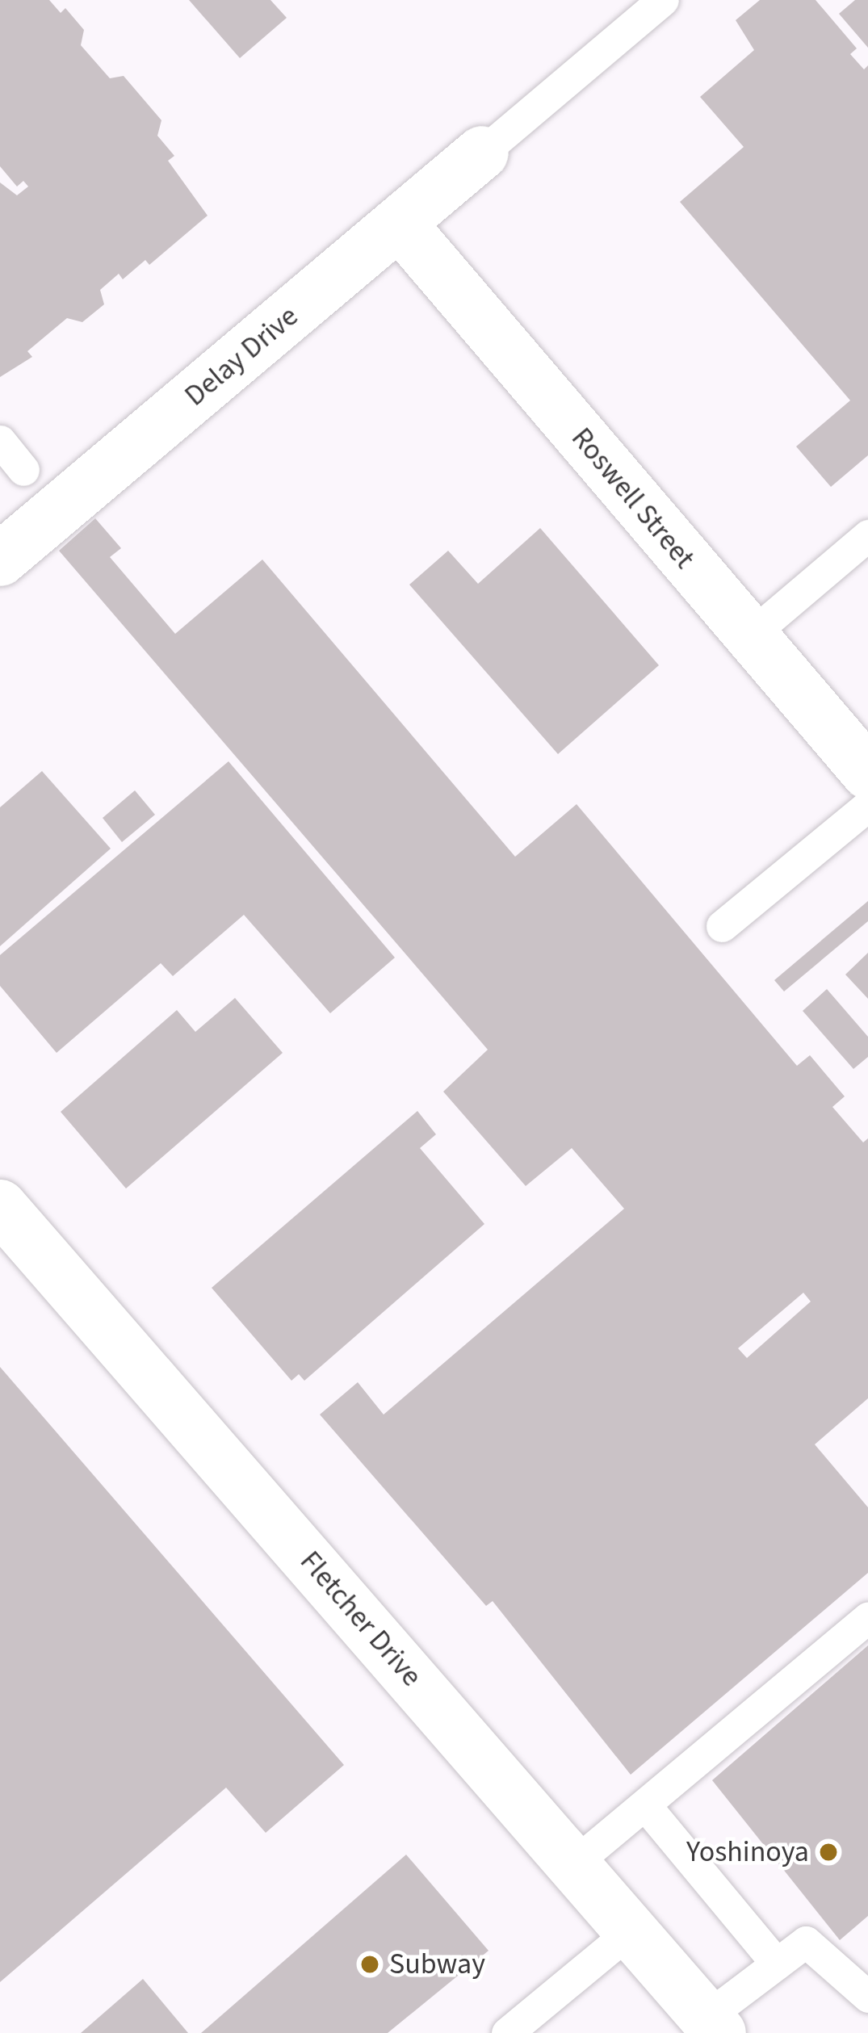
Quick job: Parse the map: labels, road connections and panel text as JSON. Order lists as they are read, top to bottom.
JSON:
{
  "streets": {
    "street": ["Delay Drive", "Roswell Street", "Fletcher Drive"]
  },
  "crossings": [
    ["Delay Drive", "Roswell Street"]
  ],
  "places": ["Yoshinoya", "Subway"]
}
